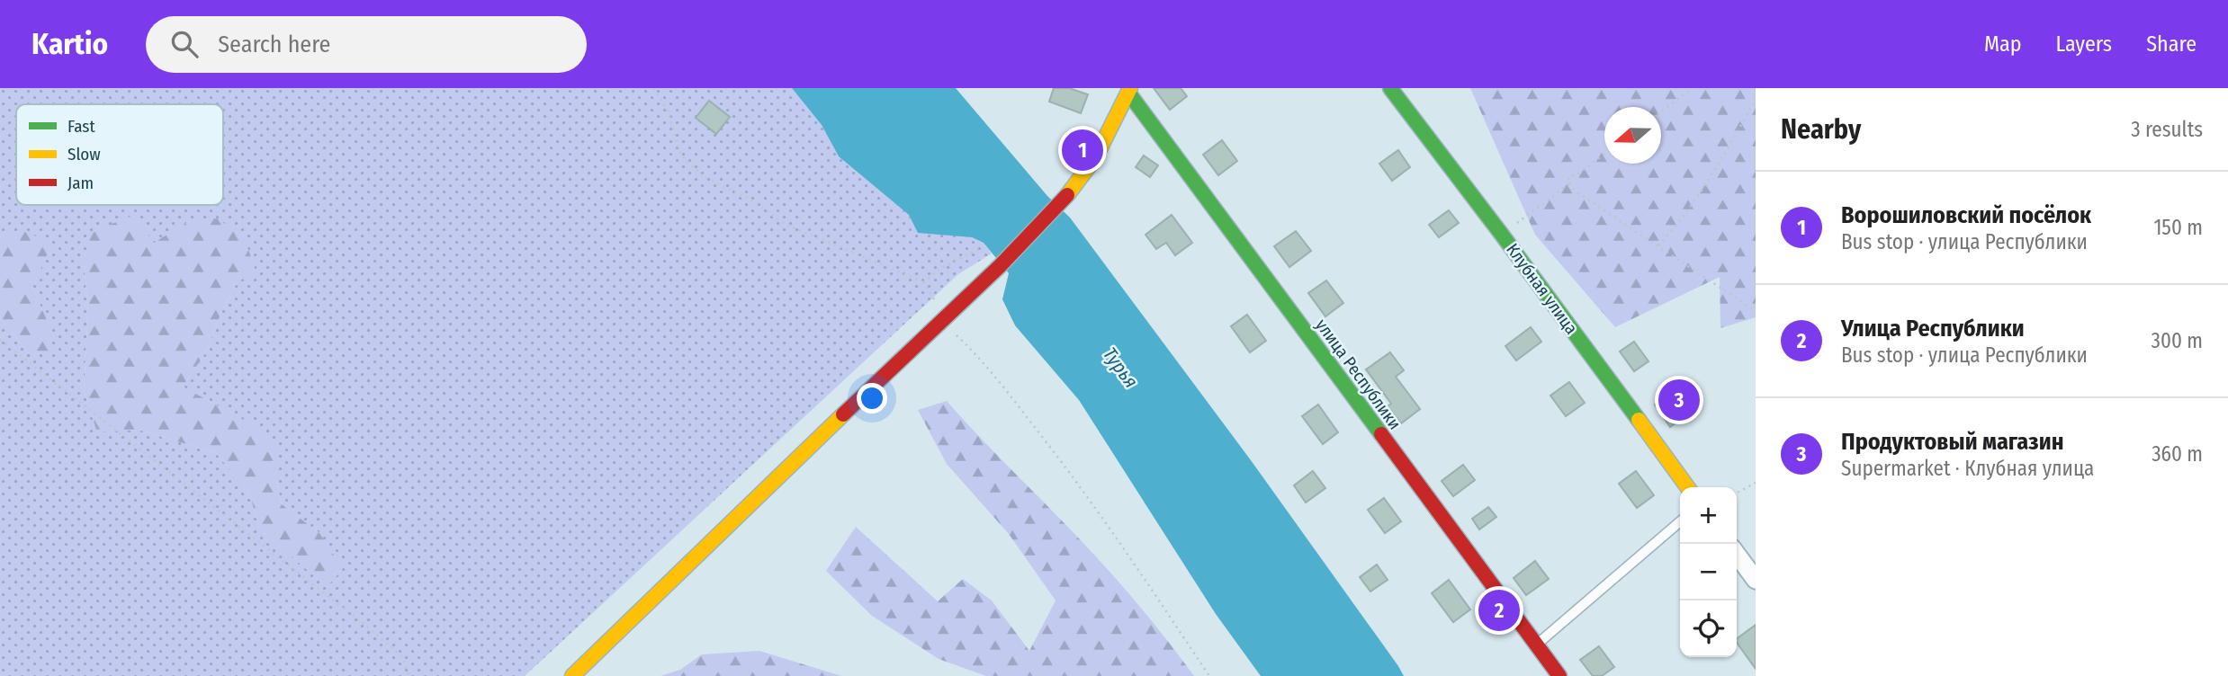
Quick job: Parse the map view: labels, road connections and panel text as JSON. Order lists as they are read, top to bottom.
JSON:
{
  "streets": {
    "street": ["Клубная улица", "улица Республики"]
  },
  "water": ["Турья"],
  "legend": ["Fast", "Slow", "Jam"],
  "north": "left",
  "page": {
    "header": "Kartio",
    "search": "Search here",
    "nav": ["Map", "Layers", "Share"],
    "heading": ["Nearby", "3 results"],
    "pins": ["1", "3", "2"],
    "list": [
      {
        "mark": "1",
        "name": "Ворошиловский посёлок",
        "note": "Bus stop · улица Республики",
        "value": "150 m"
      },
      {
        "mark": "2",
        "name": "Улица Республики",
        "note": "Bus stop · улица Республики",
        "value": "300 m"
      },
      {
        "mark": "3",
        "name": "Продуктовый магазин",
        "note": "Supermarket · Клубная улица",
        "value": "360 m"
      }
    ],
    "map_buttons": ["+", "−"]
  }
}
